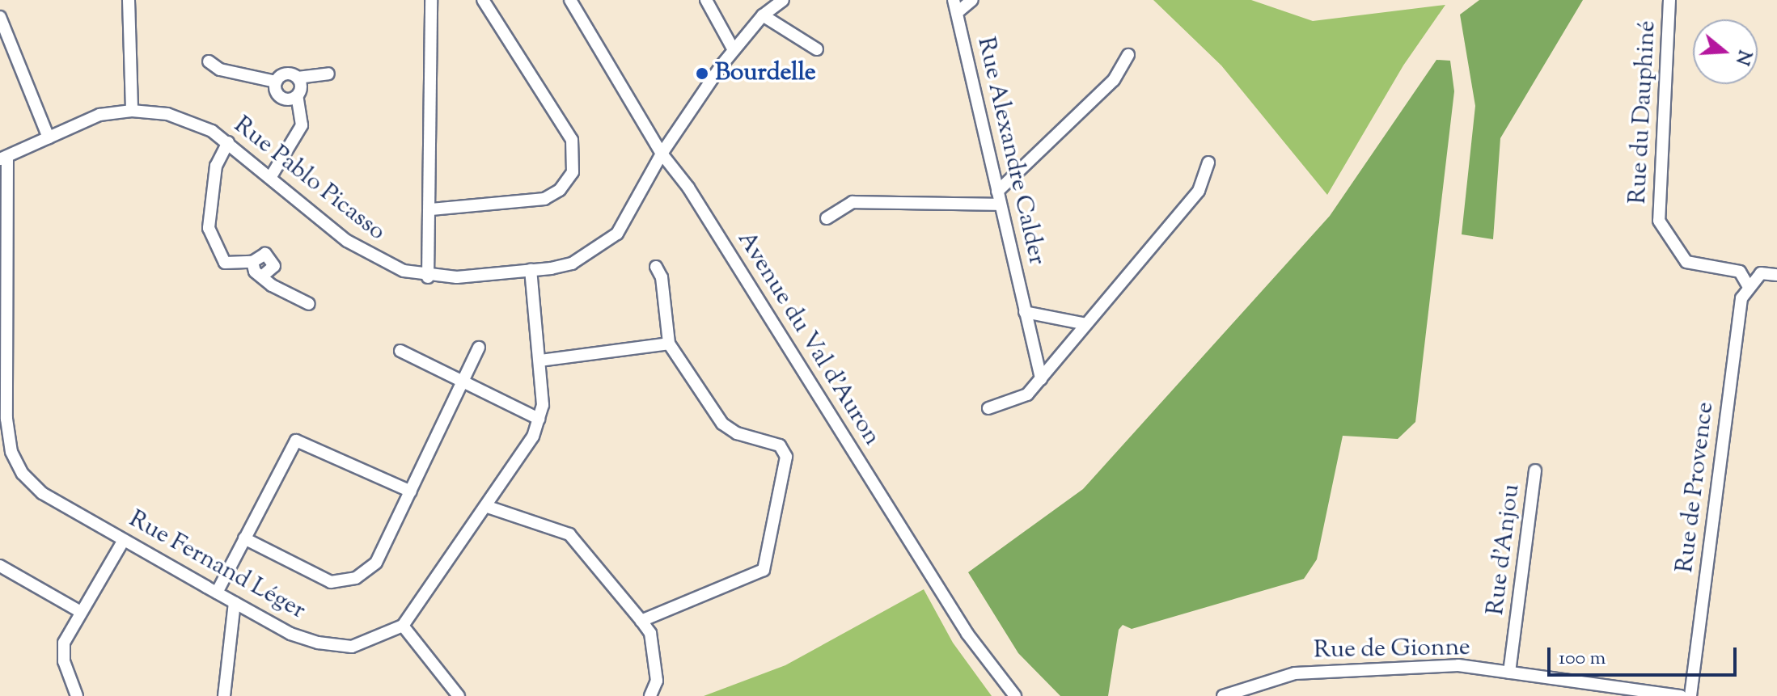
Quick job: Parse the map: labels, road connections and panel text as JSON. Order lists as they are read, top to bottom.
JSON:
{
  "streets": {
    "street": [
      "Rue du Dauphiné",
      "Rue Alexandre Calder",
      "Rue Pablo Picasso",
      "Avenue du Val d'Auron",
      "Rue de Provence",
      "Rue d'Anjou",
      "Rue Fernand Léger",
      "Rue de Gionne"
    ]
  },
  "crossings": [
    ["Rue du Dauphiné", "Rue de Provence"],
    ["Rue Pablo Picasso", "Avenue du Val d'Auron"],
    ["Rue Pablo Picasso", "Rue Fernand Léger"],
    ["Rue d'Anjou", "Rue de Gionne"]
  ],
  "places": ["Bourdelle"],
  "scale_bar": "100 m",
  "north": "right"
}
